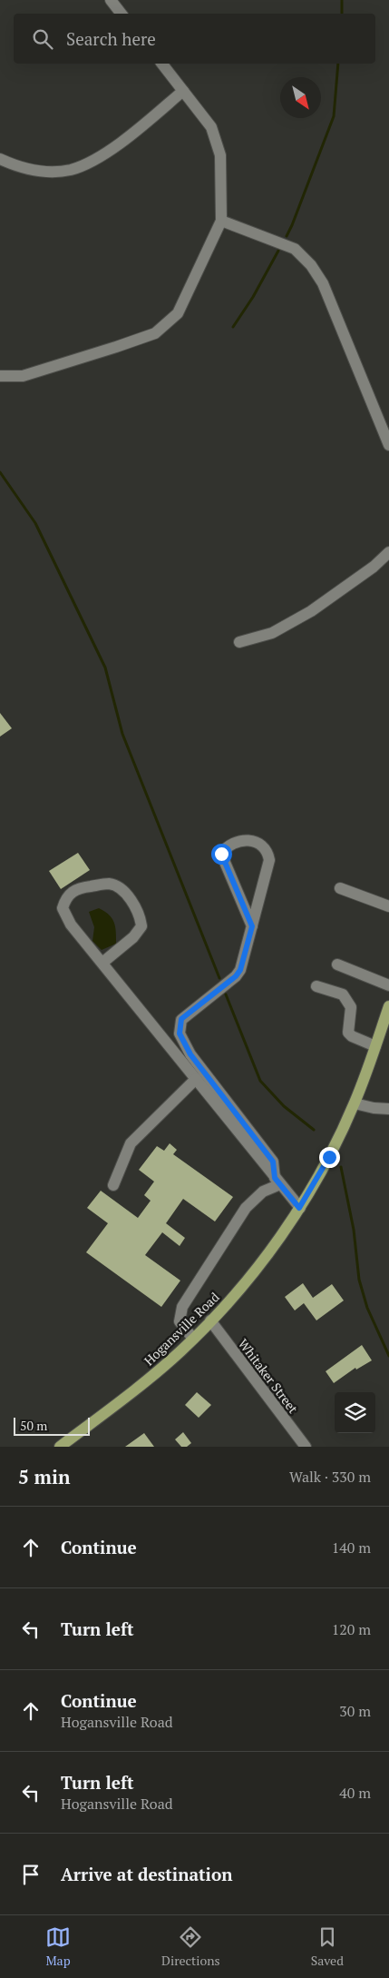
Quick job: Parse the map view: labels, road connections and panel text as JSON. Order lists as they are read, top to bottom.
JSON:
{
  "streets": {
    "main road": ["Hogansville Road"],
    "street": ["Whitaker Street"]
  },
  "crossings": [
    ["Hogansville Road", "Whitaker Street"]
  ],
  "scale_bar": "50 m",
  "north": "bottom right",
  "page": {
    "search": "Search here",
    "scale": "50 m",
    "heading": ["5 min", "Walk · 330 m"],
    "list": [
      ["Continue", "140 m"],
      ["Turn left", "120 m"],
      ["Continue", "Hogansville Road", "30 m"],
      ["Turn left", "Hogansville Road", "40 m"],
      "Arrive at destination"
    ],
    "nav": ["Map", "Directions", "Saved"]
  }
}
